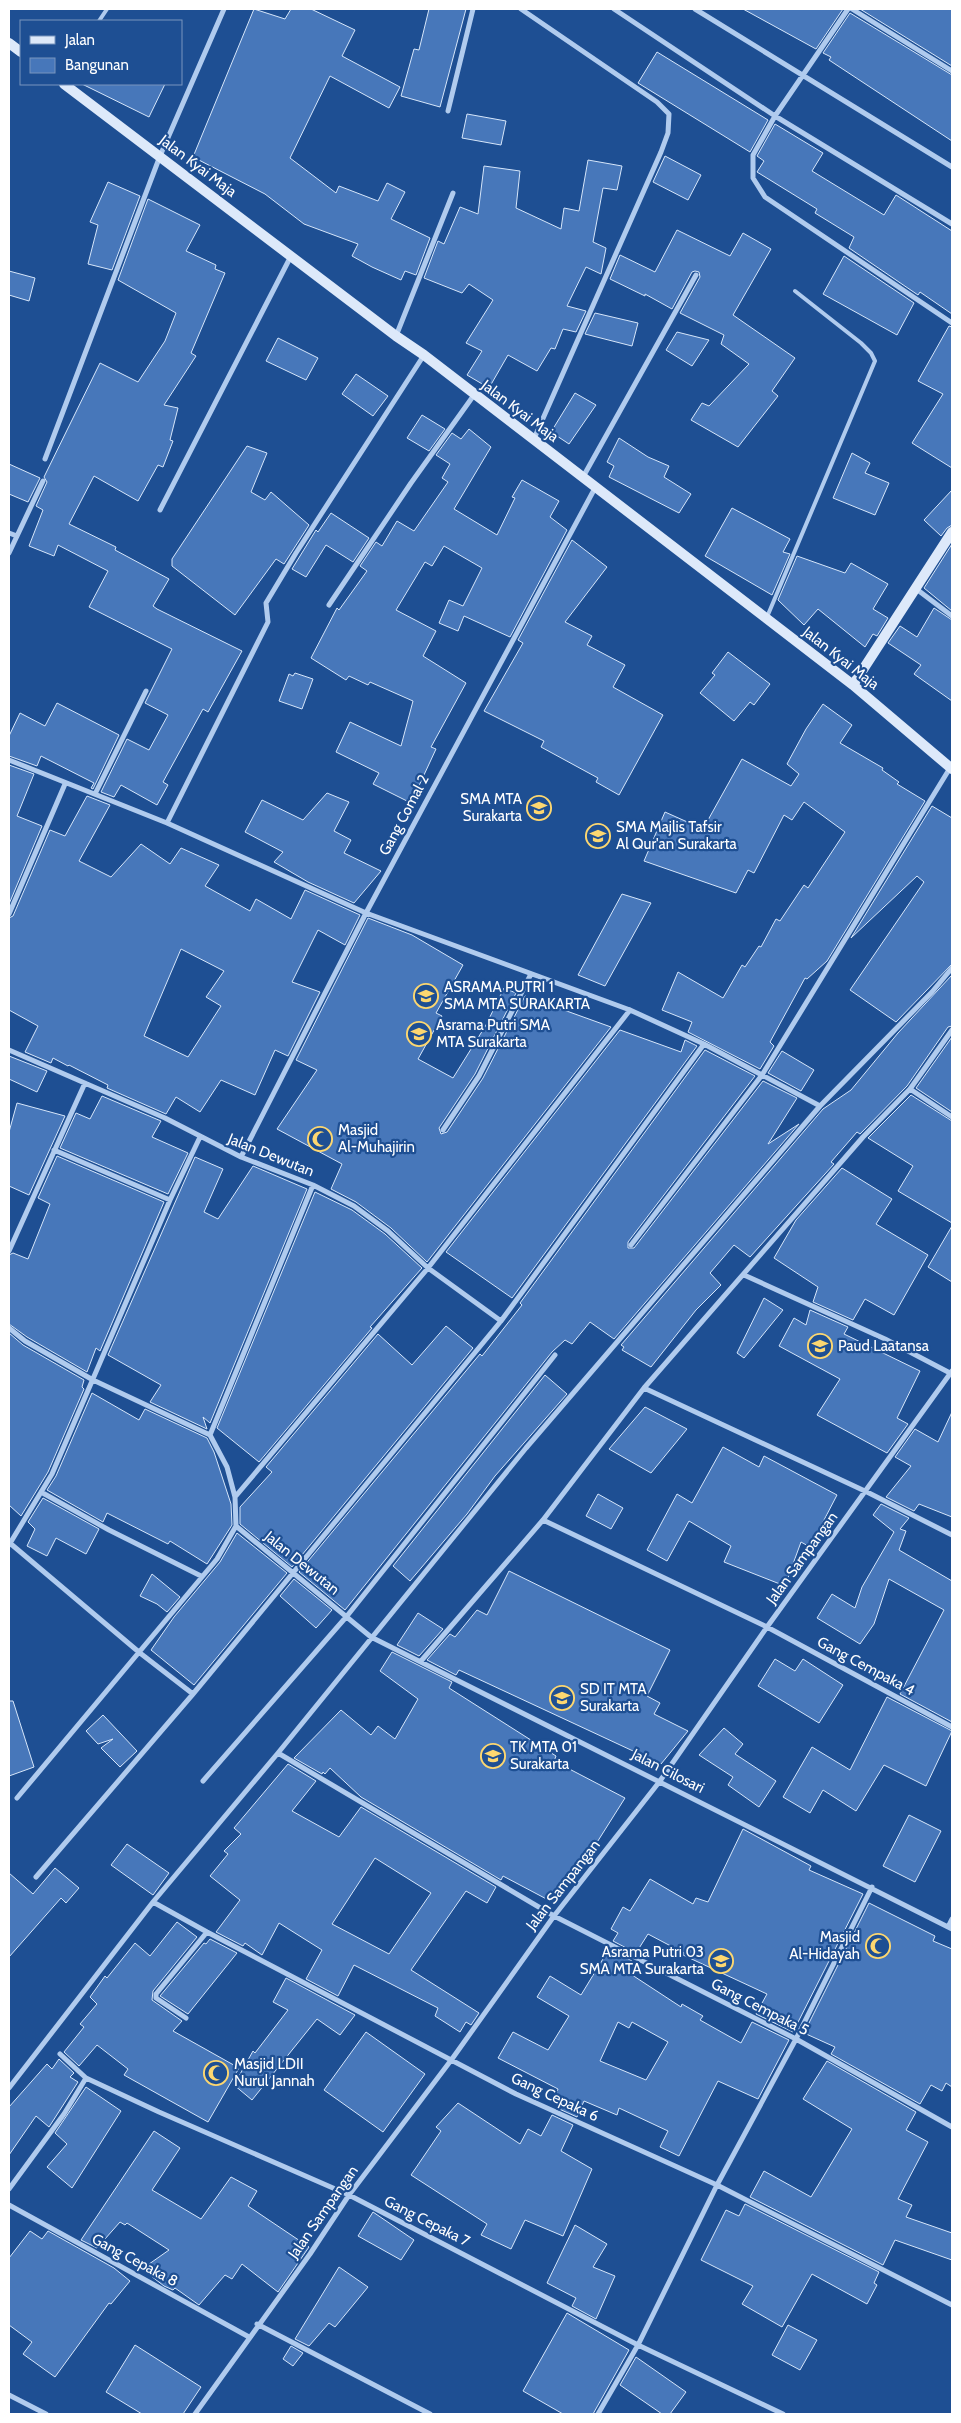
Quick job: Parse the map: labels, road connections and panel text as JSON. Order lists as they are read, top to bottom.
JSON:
{
  "streets": {
    "main road": ["Jalan Kyai Maja"],
    "street": [
      "Gang Comal 2",
      "Jalan Dewutan",
      "Jalan Sampangan",
      "Gang Cempaka 4",
      "Jalan Cilosari",
      "Gang Cempaka 5",
      "Gang Cepaka 6",
      "Gang Cepaka 7",
      "Gang Cepaka 8"
    ]
  },
  "crossings": [
    ["Jalan Kyai Maja", "Gang Comal 2"],
    ["Gang Comal 2", "Jalan Dewutan"],
    ["Jalan Dewutan", "Jalan Cilosari"],
    ["Jalan Sampangan", "Gang Cempaka 4"],
    ["Jalan Sampangan", "Jalan Cilosari"],
    ["Jalan Sampangan", "Gang Cempaka 5"],
    ["Jalan Sampangan", "Gang Cepaka 6"],
    ["Jalan Sampangan", "Gang Cepaka 7"],
    ["Jalan Sampangan", "Gang Cepaka 8"]
  ],
  "places": {
    "school or university": [
      "SMA MTA Surakarta",
      "SMA Majlis Tafsir Al Qur'an Surakarta",
      "ASRAMA PUTRI 1 SMA MTA SURAKARTA",
      "Asrama Putri SMA MTA Surakarta",
      "Paud Laatansa",
      "SD IT MTA Surakarta",
      "TK MTA 01 Surakarta",
      "Asrama Putri 03 SMA MTA Surakarta"
    ],
    "mosque": ["Masjid Al-Muhajirin", "Masjid Al-Hidayah", "Masjid LDII Nurul Jannah"]
  },
  "legend": ["Jalan", "Bangunan"]
}
